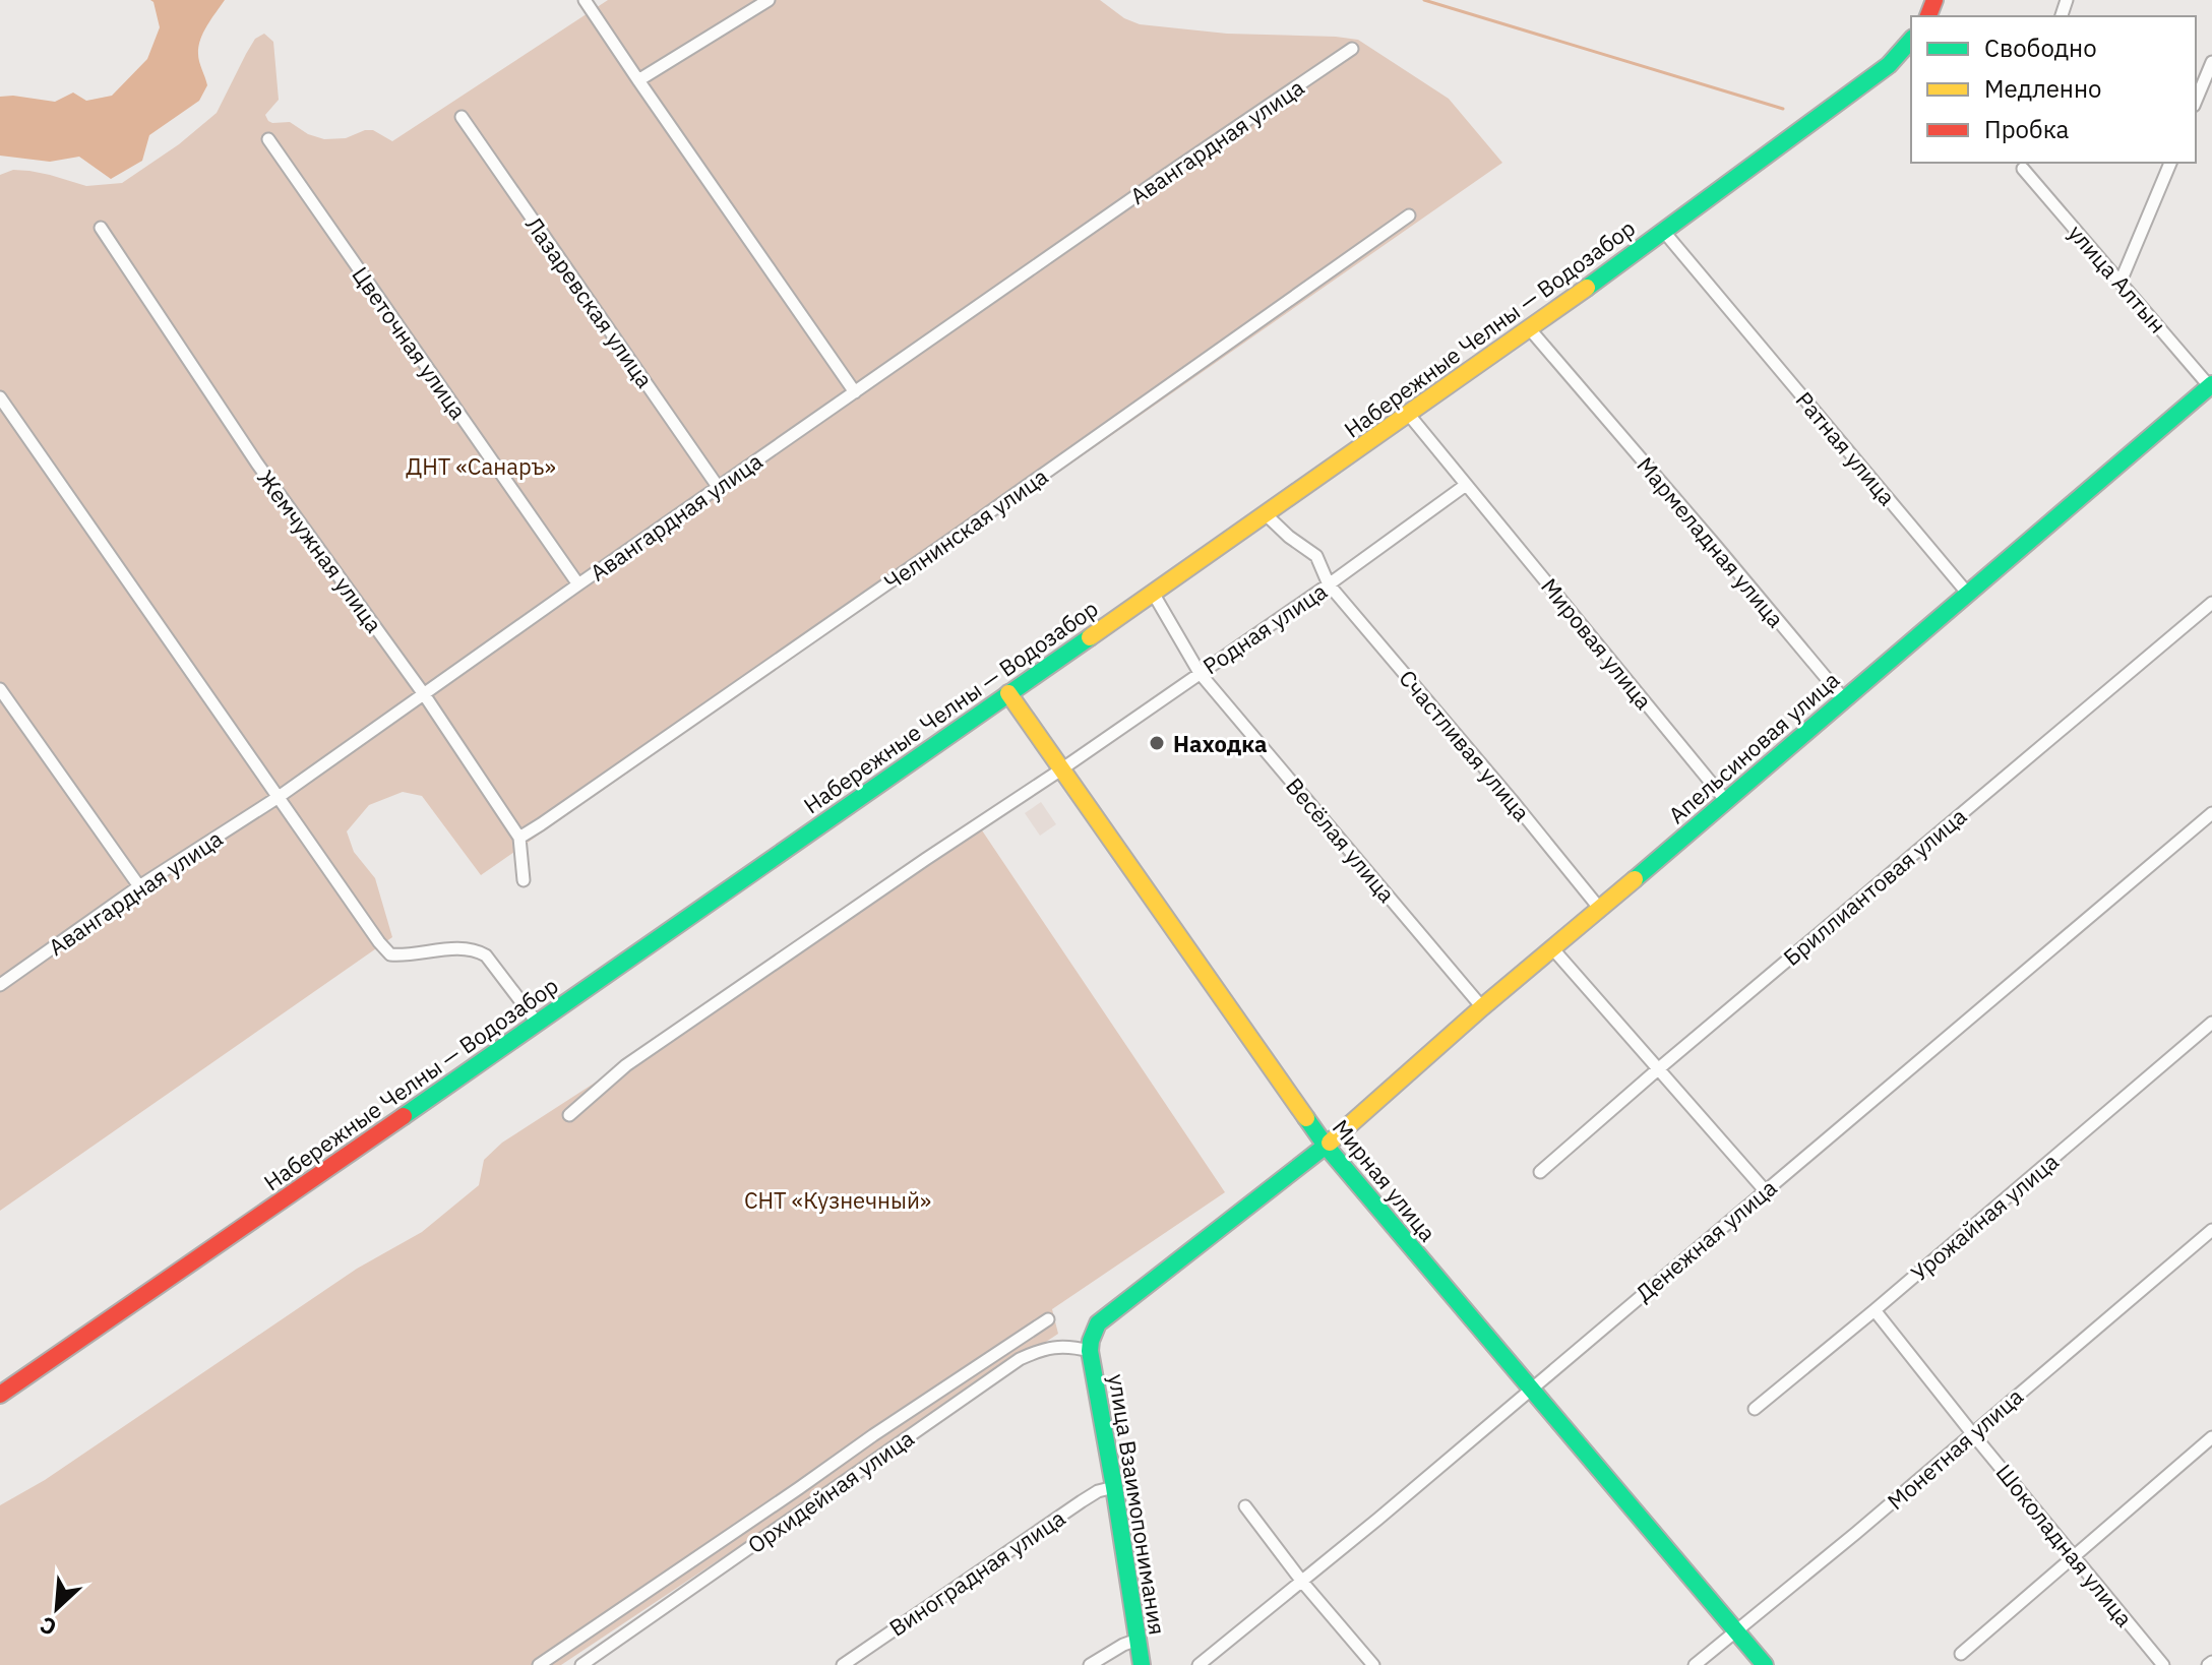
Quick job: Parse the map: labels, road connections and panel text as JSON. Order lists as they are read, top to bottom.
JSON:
{
  "streets": {
    "street": [
      "Авангардная улица",
      "улица Алтын",
      "Лазаревская улица",
      "Набережные Челны — Водозабор",
      "Цветочная улица",
      "Ратная улица",
      "Челнинская улица",
      "Мармеладная улица",
      "Жемчужная улица",
      "Родная улица",
      "Мировая улица",
      "Счастливая улица",
      "Апельсиновая улица",
      "Весёлая улица",
      "Бриллиантовая улица",
      "Мирная улица",
      "Урожайная улица",
      "Денежная улица",
      "Монетная улица",
      "Орхидейная улица",
      "улица Взаимопонимания",
      "Шоколадная улица",
      "Виноградная улица"
    ]
  },
  "crossings": [
    ["Авангардная улица", "Лазаревская улица"],
    ["Авангардная улица", "Цветочная улица"],
    ["Авангардная улица", "Жемчужная улица"],
    ["улица Алтын", "Апельсиновая улица"],
    ["Набережные Челны — Водозабор", "Ратная улица"],
    ["Набережные Челны — Водозабор", "Мармеладная улица"],
    ["Набережные Челны — Водозабор", "Мировая улица"],
    ["Набережные Челны — Водозабор", "Счастливая улица"],
    ["Набережные Челны — Водозабор", "Весёлая улица"],
    ["Набережные Челны — Водозабор", "Мирная улица"],
    ["Ратная улица", "Апельсиновая улица"],
    ["Челнинская улица", "Жемчужная улица"],
    ["Мармеладная улица", "Апельсиновая улица"],
    ["Родная улица", "Мировая улица"],
    ["Родная улица", "Счастливая улица"],
    ["Родная улица", "Весёлая улица"],
    ["Родная улица", "Мирная улица"],
    ["Мировая улица", "Апельсиновая улица"],
    ["Счастливая улица", "Апельсиновая улица"],
    ["Апельсиновая улица", "Весёлая улица"],
    ["Апельсиновая улица", "Мирная улица"],
    ["Апельсиновая улица", "Орхидейная улица"],
    ["Апельсиновая улица", "улица Взаимопонимания"],
    ["Мирная улица", "Денежная улица"],
    ["Мирная улица", "Монетная улица"],
    ["Урожайная улица", "Шоколадная улица"],
    ["Монетная улица", "Шоколадная улица"],
    ["Орхидейная улица", "улица Взаимопонимания"],
    ["улица Взаимопонимания", "Виноградная улица"]
  ],
  "parks": ["ДНТ «Санаръ»", "СНТ «Кузнечный»"],
  "places": ["Находка"],
  "legend": ["Свободно", "Медленно", "Пробка"],
  "north": "bottom left"
}
